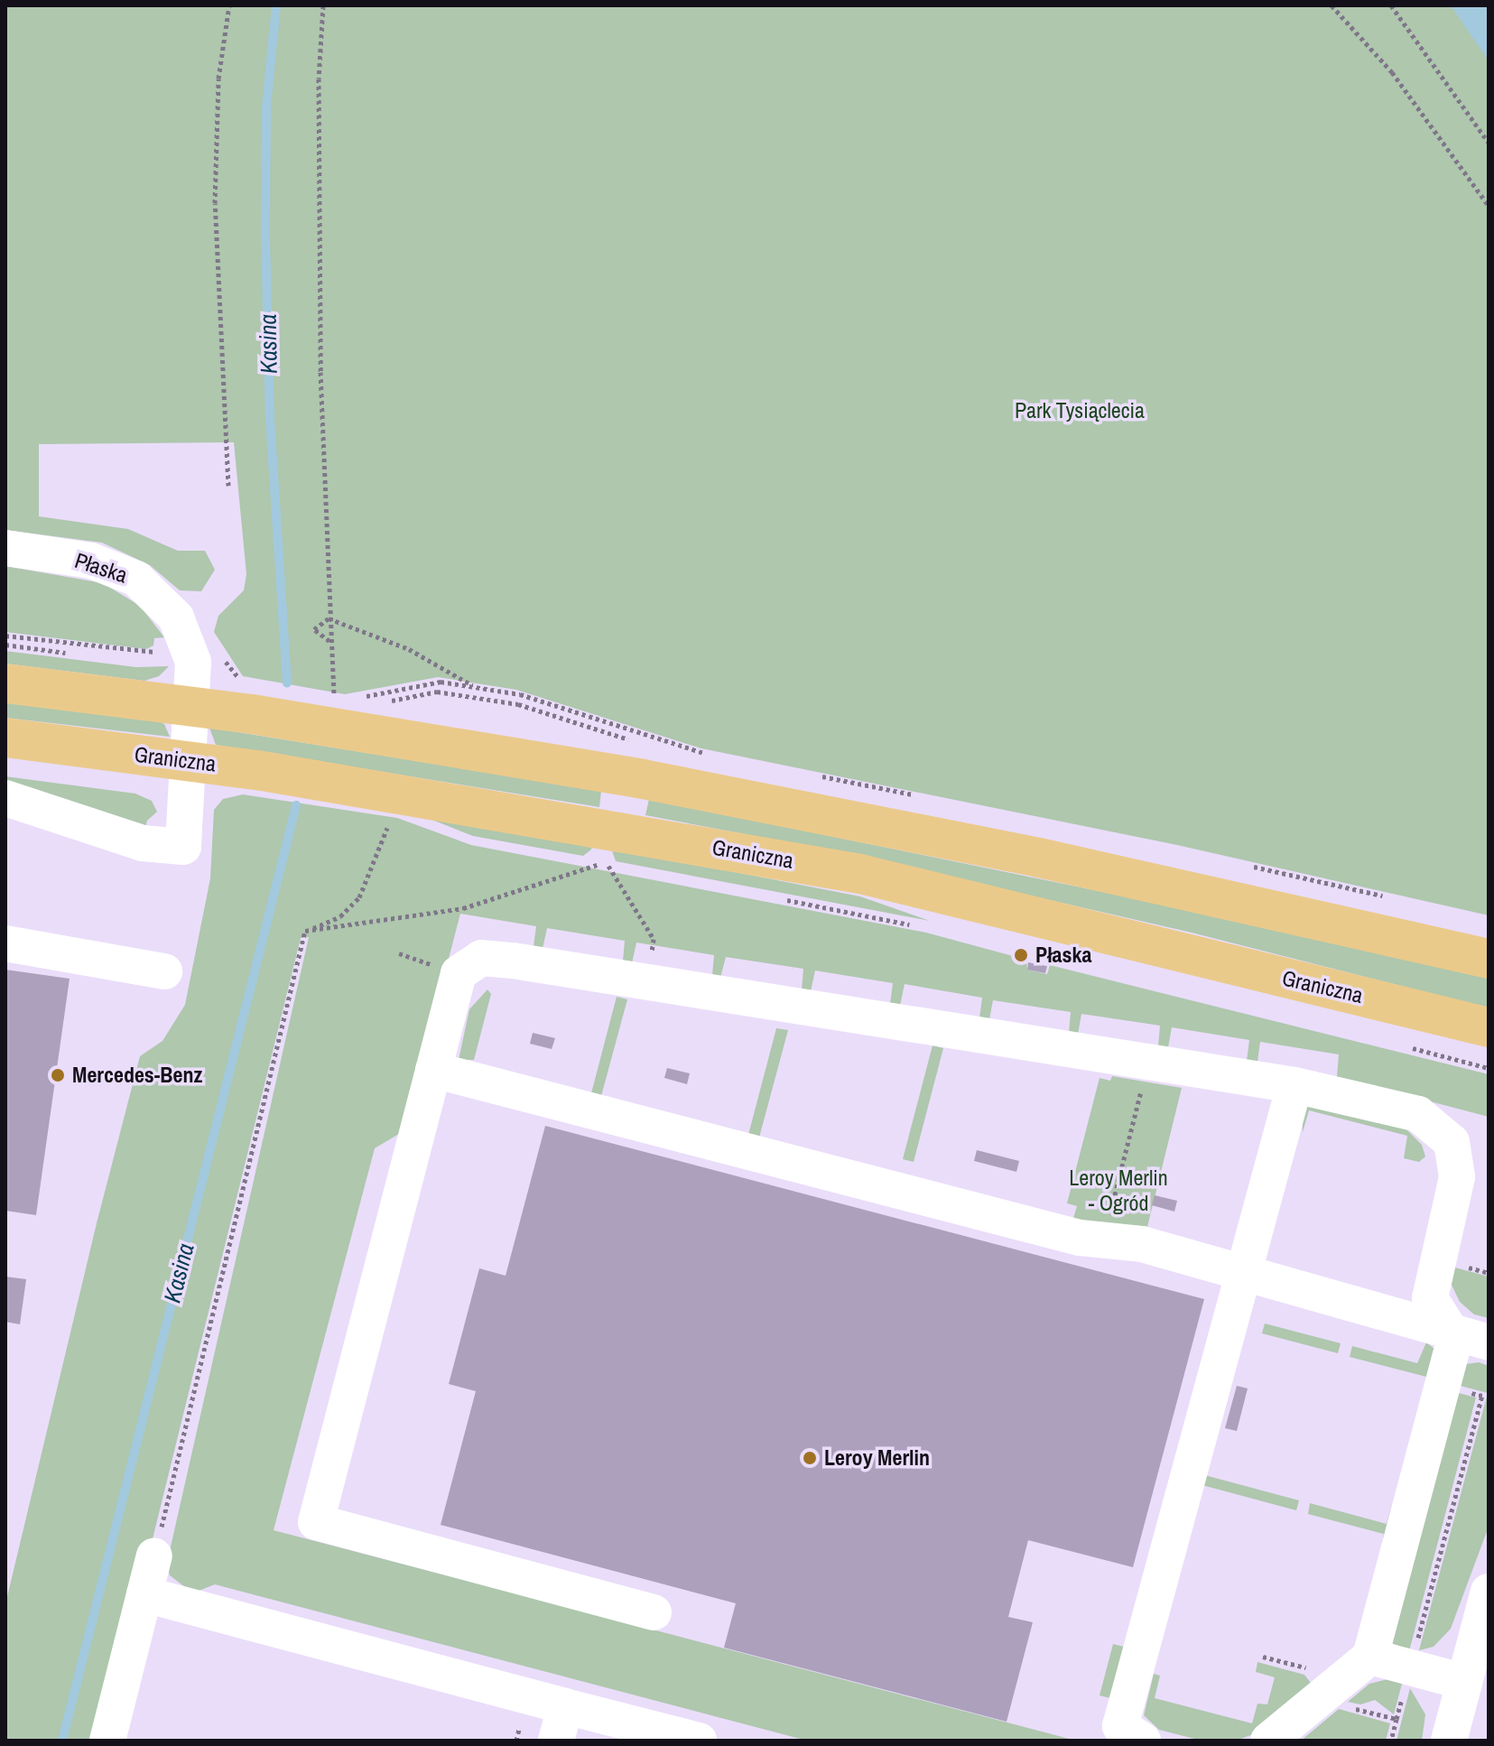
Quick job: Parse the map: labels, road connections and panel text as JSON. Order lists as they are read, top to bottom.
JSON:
{
  "streets": {
    "main road": ["Graniczna"],
    "street": ["Płaska"]
  },
  "crossings": [
    ["Płaska", "Graniczna"]
  ],
  "water": ["Kasina"],
  "parks": ["Park Tysiąclecia", "Leroy Merlin - Ogród"],
  "places": ["Płaska", "Mercedes-Benz", "Leroy Merlin"]
}
